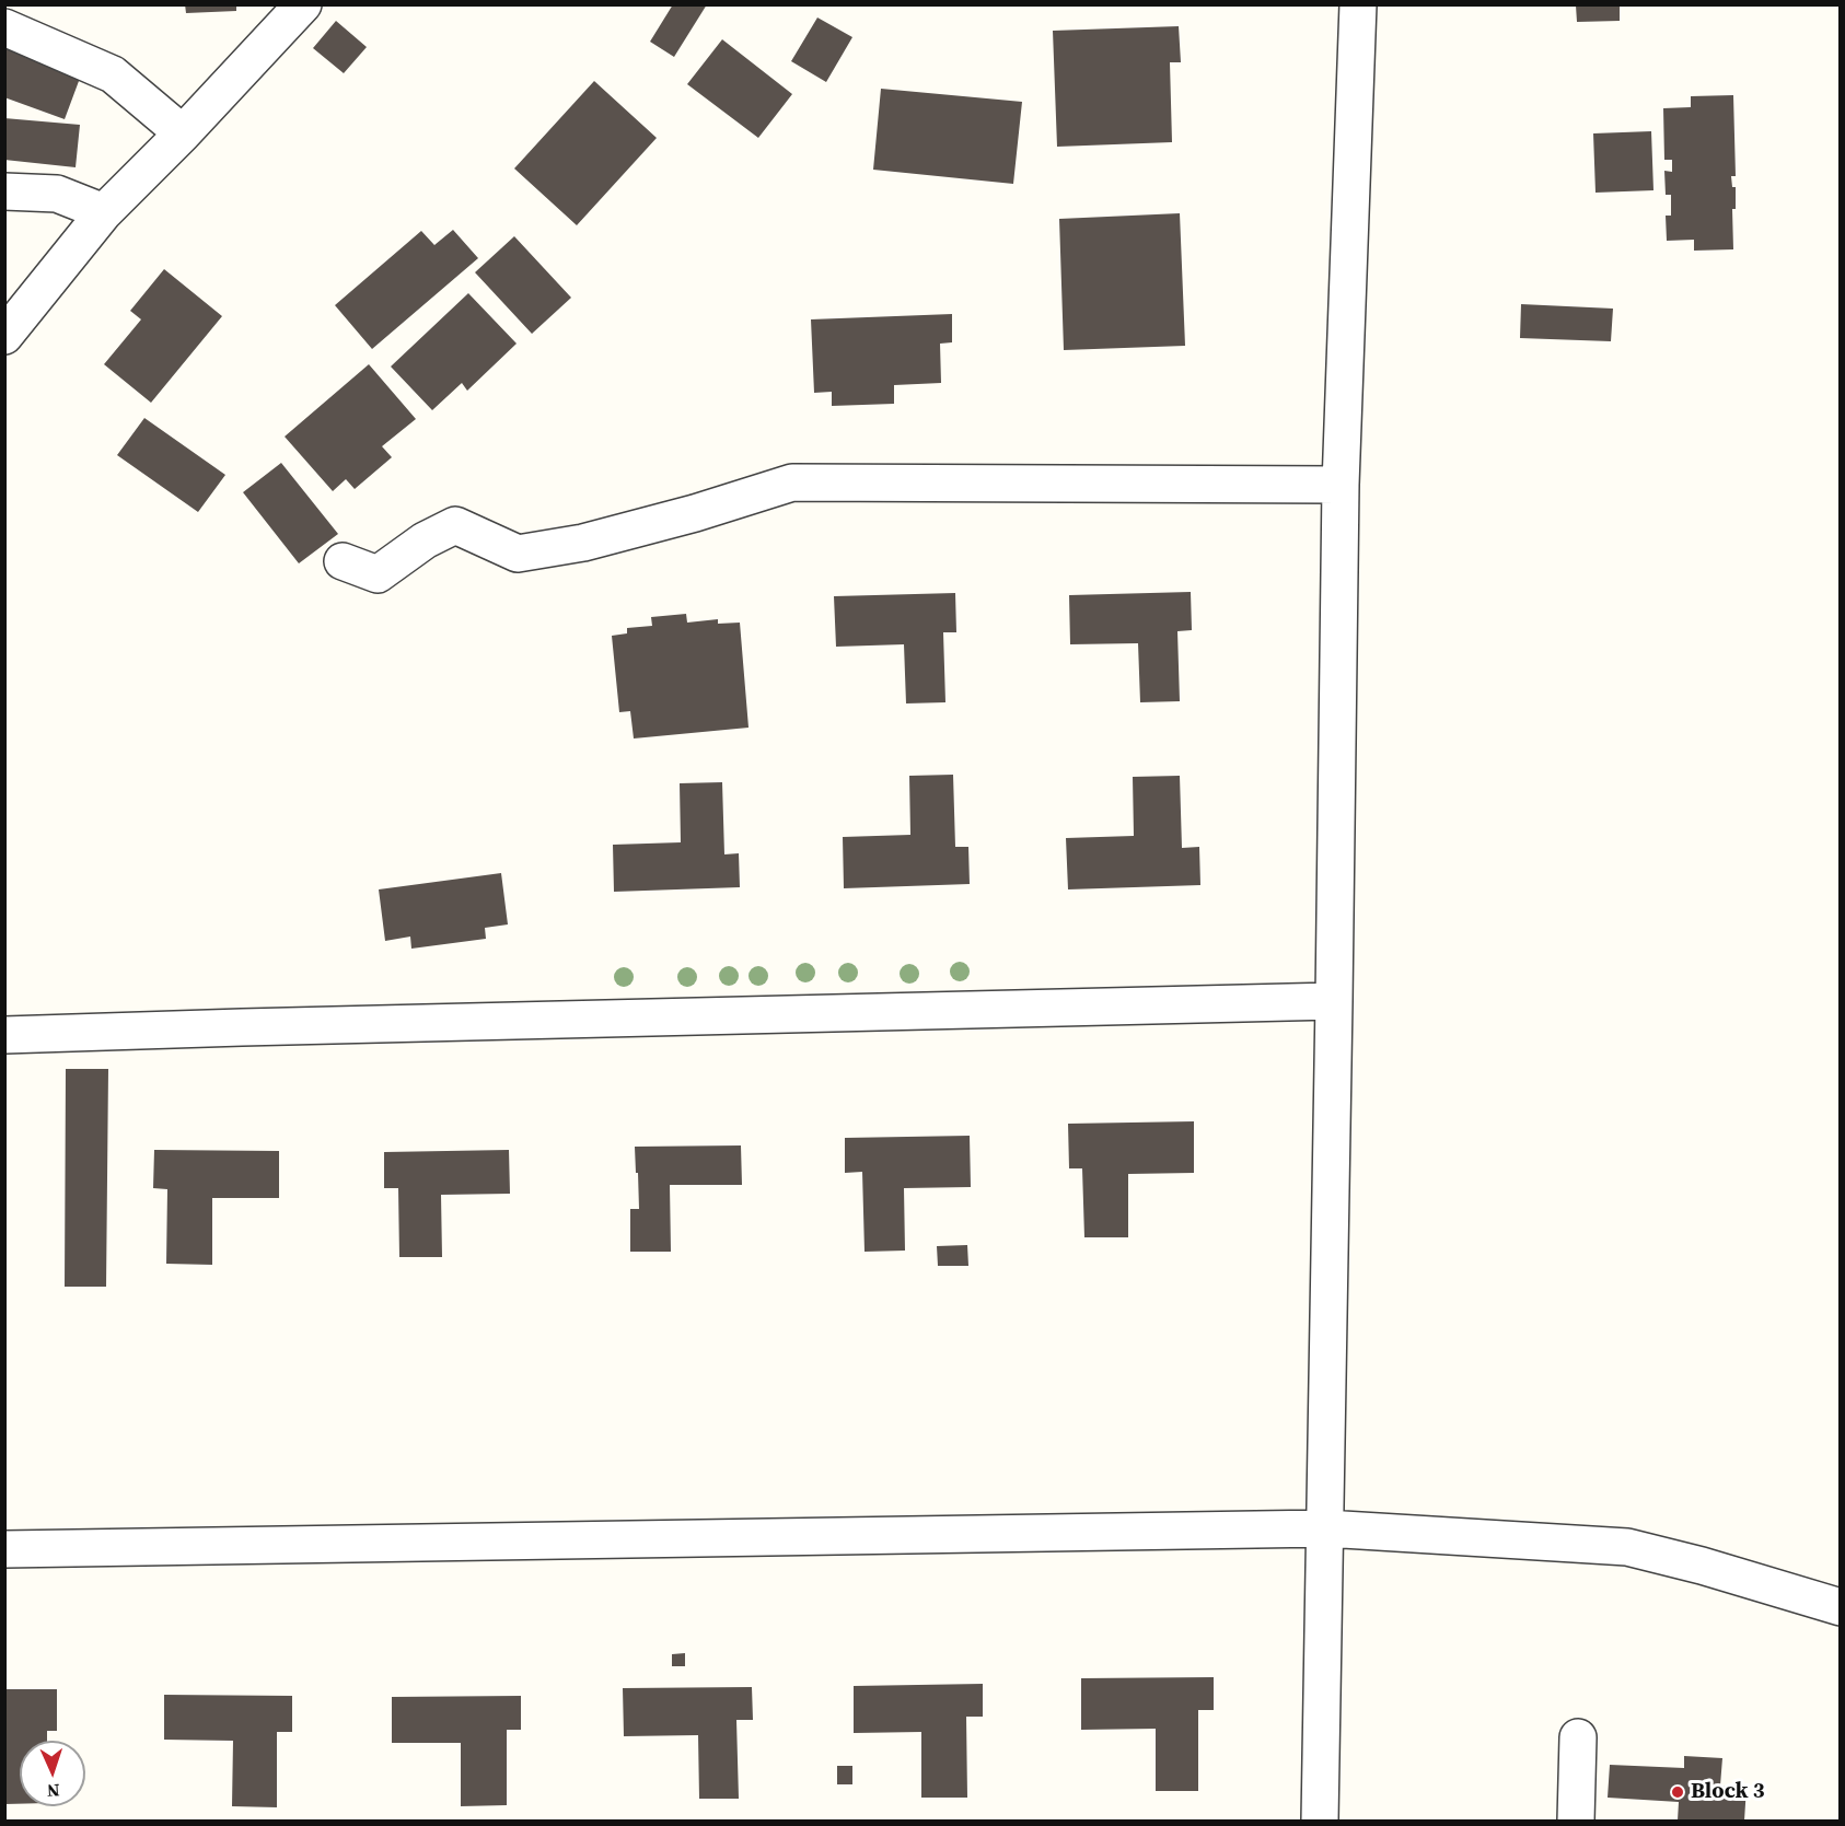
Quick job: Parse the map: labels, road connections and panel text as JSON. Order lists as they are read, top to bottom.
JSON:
{
  "places": ["Block 3"],
  "north": "bottom"
}
